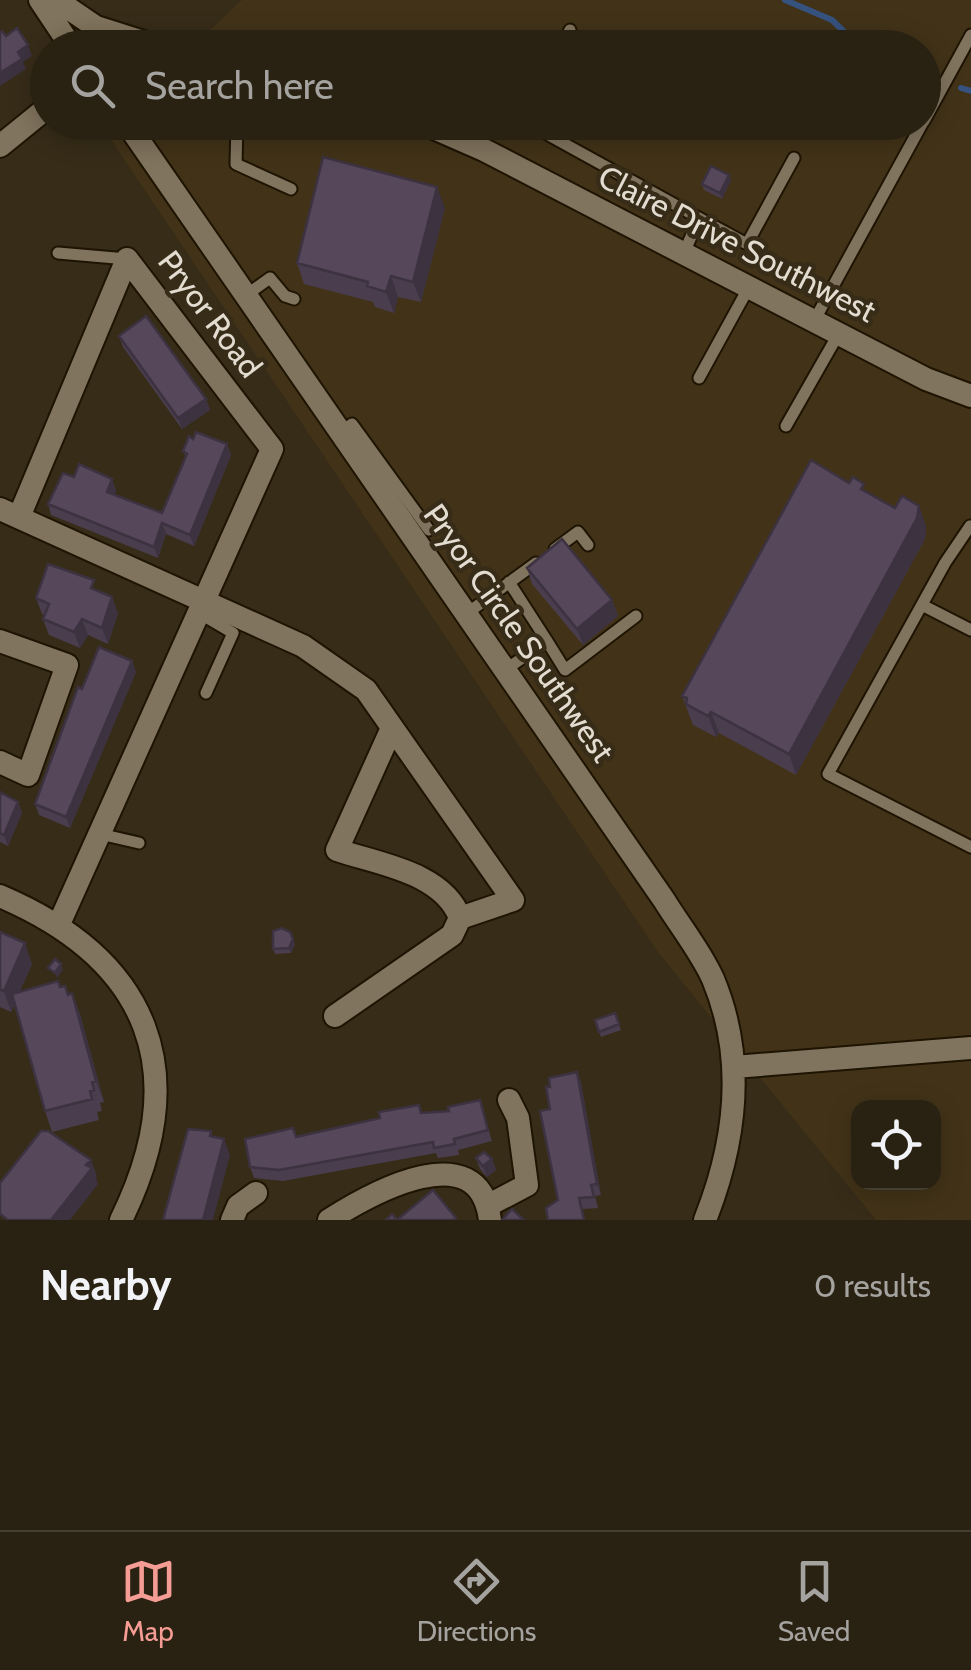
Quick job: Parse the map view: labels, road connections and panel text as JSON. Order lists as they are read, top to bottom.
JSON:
{
  "streets": {
    "street": ["Claire Drive Southwest", "Pryor Road", "Pryor Circle Southwest"]
  },
  "page": {
    "search": "Search here",
    "heading": ["Nearby", "0 results"],
    "nav": ["Map", "Directions", "Saved"]
  }
}
